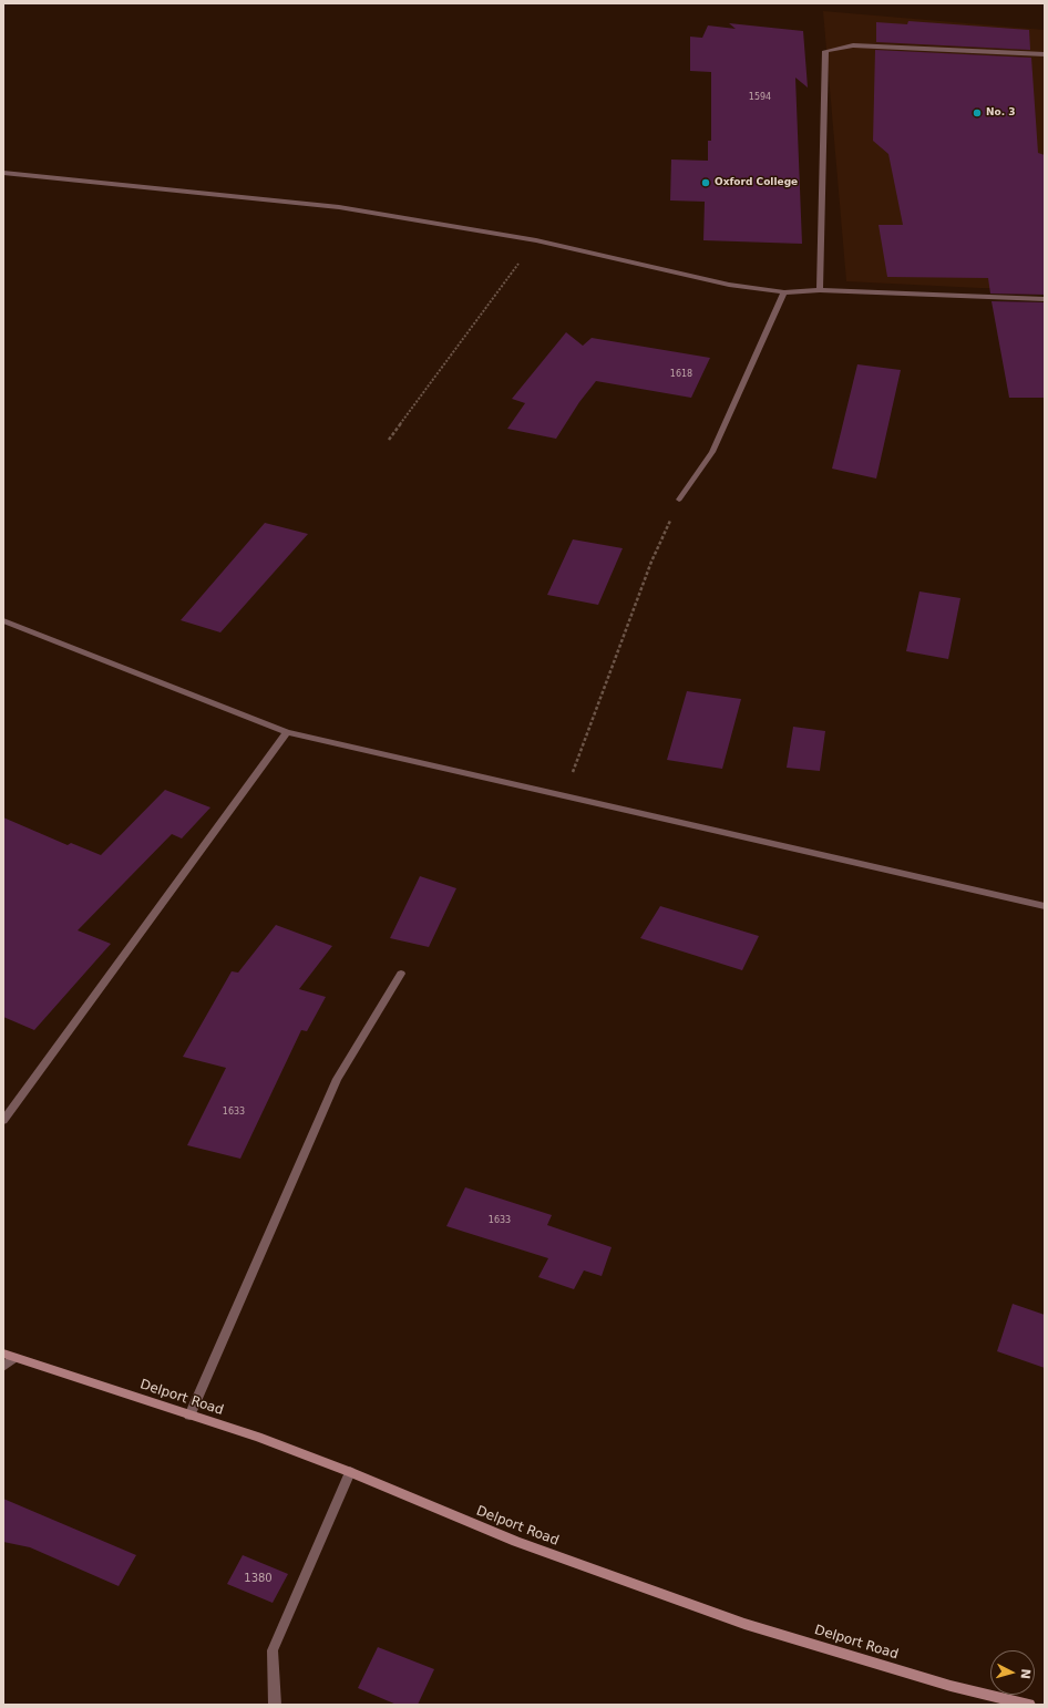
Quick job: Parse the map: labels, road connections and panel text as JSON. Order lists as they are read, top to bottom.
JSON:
{
  "streets": {
    "street": ["Delport Road"]
  },
  "places": ["No. 3", "Oxford College"],
  "house_numbers": [
    "1594",
    "1618",
    "1633",
    "1633",
    "1380"
  ],
  "north": "right"
}
